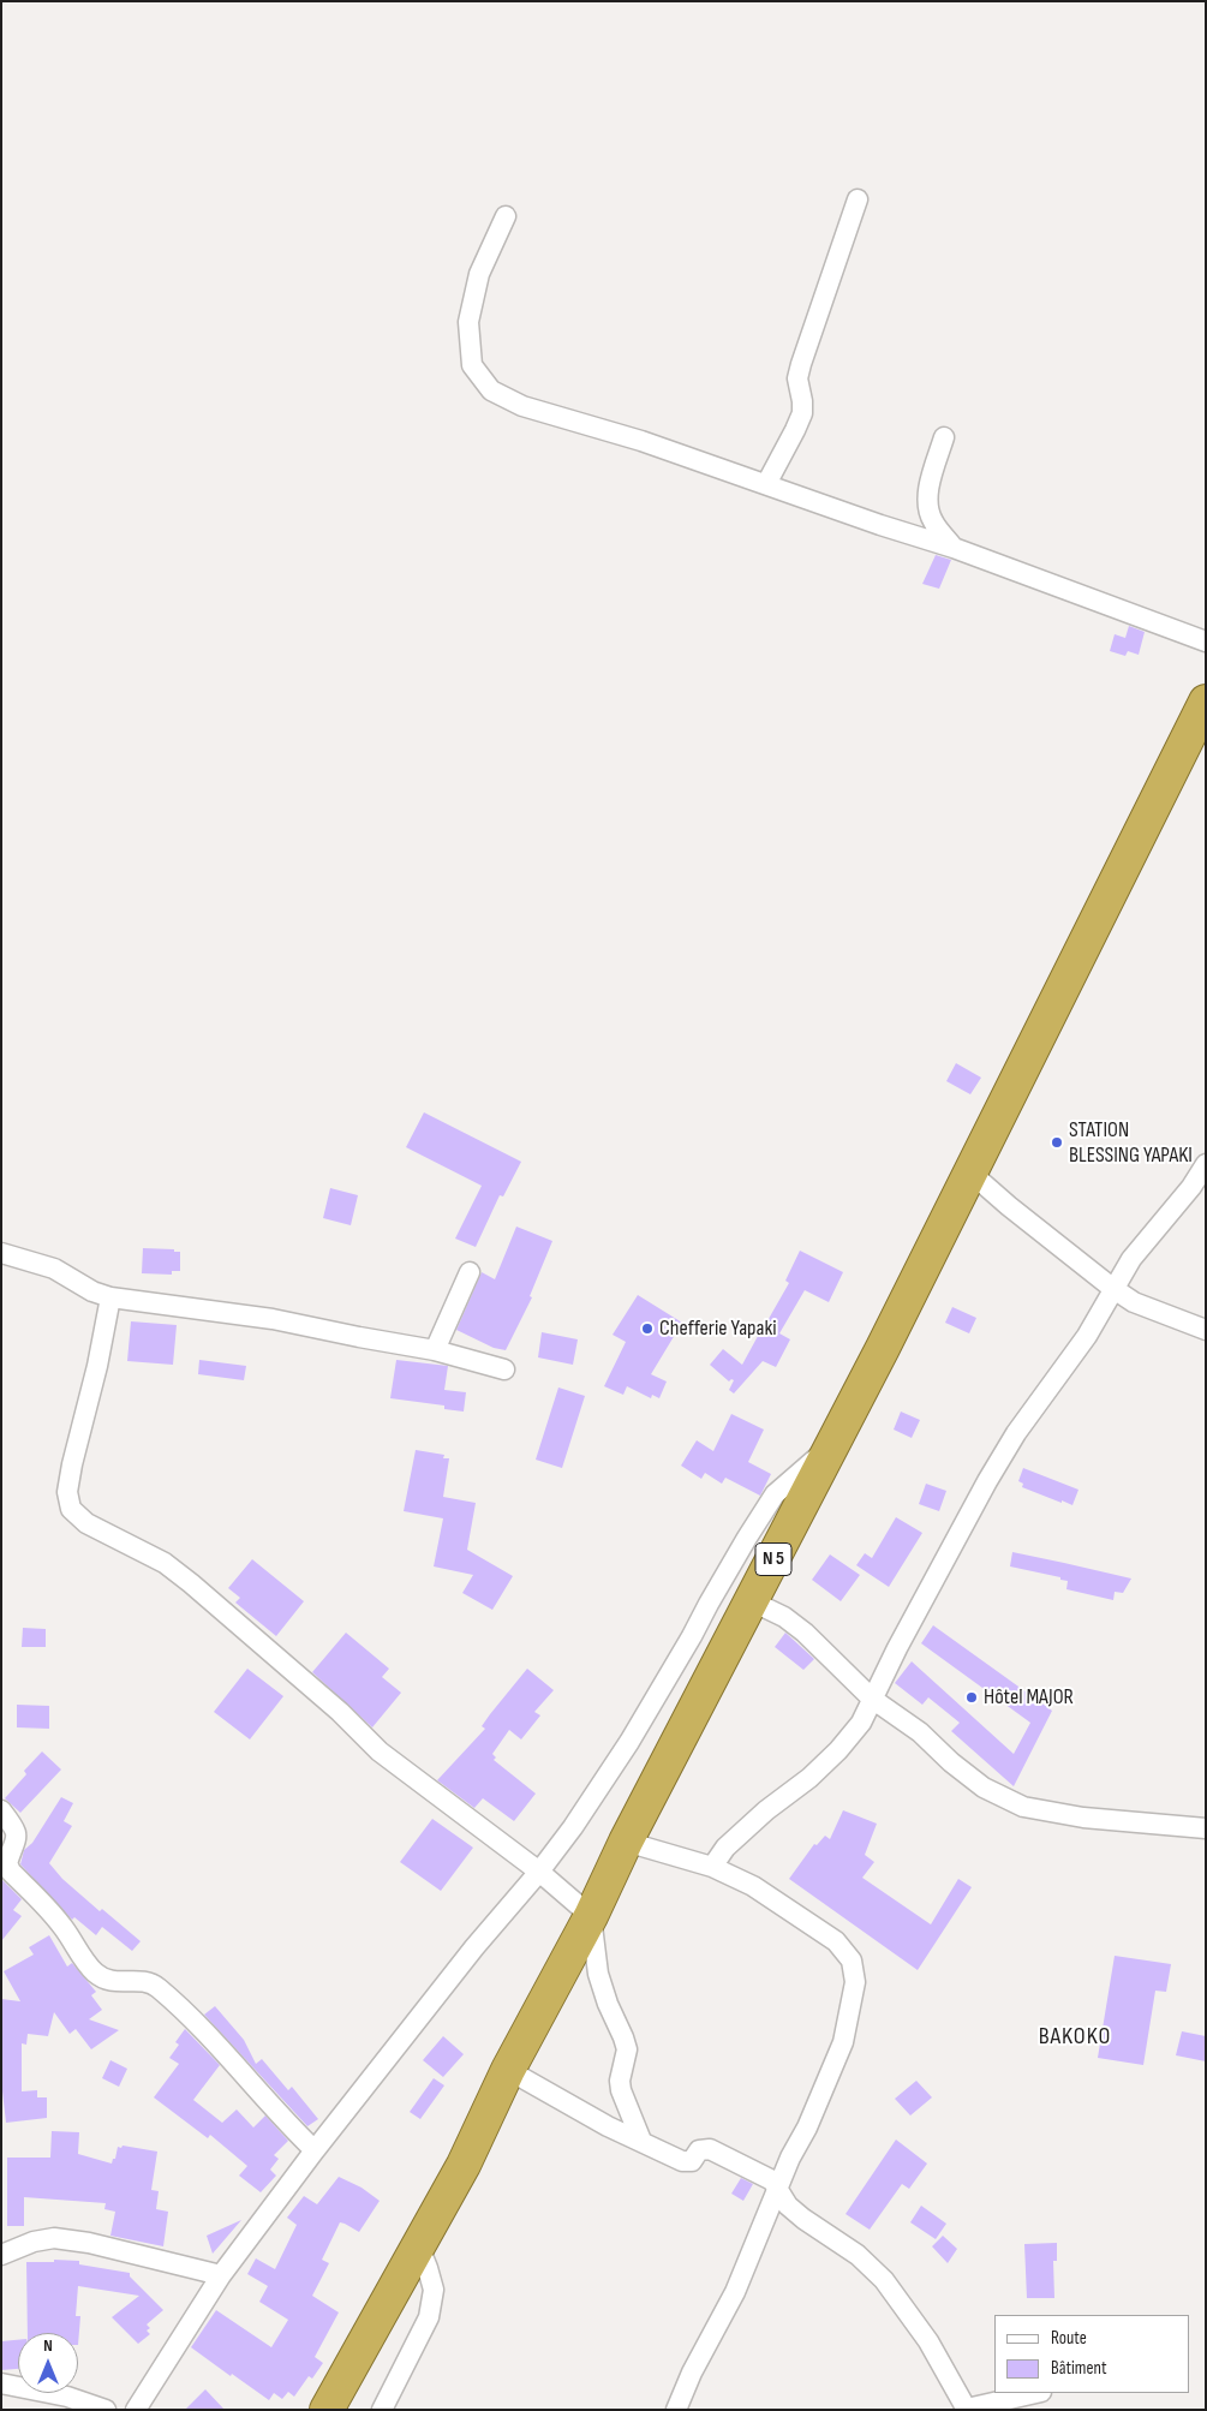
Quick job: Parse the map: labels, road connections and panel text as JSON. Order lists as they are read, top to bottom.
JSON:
{
  "streets": {
    "highway": ["N 5"]
  },
  "districts": ["BAKOKO"],
  "places": ["STATION BLESSING YAPAKI", "Chefferie Yapaki", "Hôtel MAJOR"],
  "legend": ["Route", "Bâtiment"],
  "north": "top"
}
